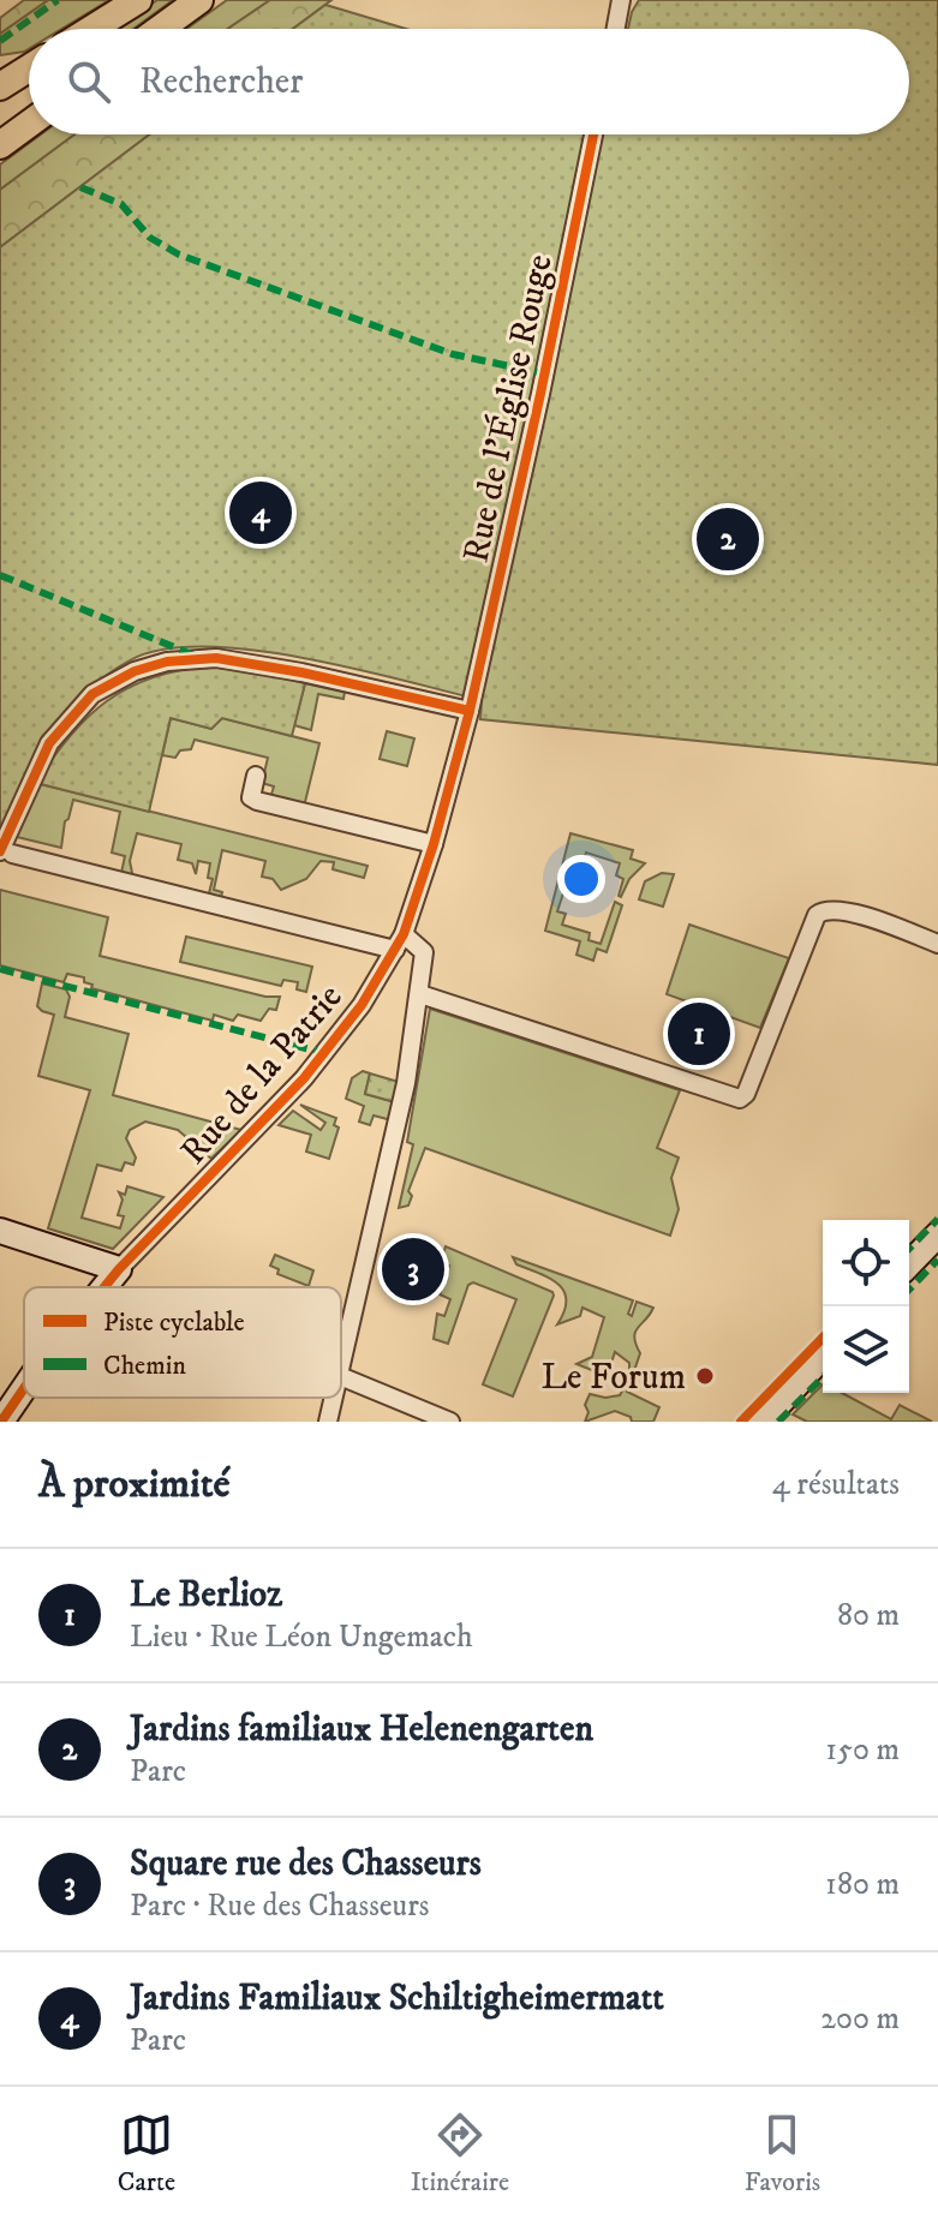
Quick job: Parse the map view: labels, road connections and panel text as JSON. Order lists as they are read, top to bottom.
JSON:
{
  "streets": {
    "street": ["Rue de l'Église Rouge", "Rue de la Patrie"]
  },
  "crossings": [
    ["Rue de l'Église Rouge", "Rue de la Patrie"]
  ],
  "places": ["Le Forum"],
  "legend": ["Piste cyclable", "Chemin"],
  "page": {
    "search": "Rechercher",
    "pins": [
      "4",
      "2",
      "1",
      "3"
    ],
    "heading": ["À proximité", "4 résultats"],
    "list": [
      {
        "mark": "1",
        "name": "Le Berlioz",
        "note": "Lieu · Rue Léon Ungemach",
        "value": "80 m"
      },
      {
        "mark": "2",
        "name": "Jardins familiaux Helenengarten",
        "note": "Parc",
        "value": "150 m"
      },
      {
        "mark": "3",
        "name": "Square rue des Chasseurs",
        "note": "Parc · Rue des Chasseurs",
        "value": "180 m"
      },
      {
        "mark": "4",
        "name": "Jardins Familiaux Schiltigheimermatt",
        "note": "Parc",
        "value": "200 m"
      }
    ],
    "nav": ["Carte", "Itinéraire", "Favoris"]
  }
}
